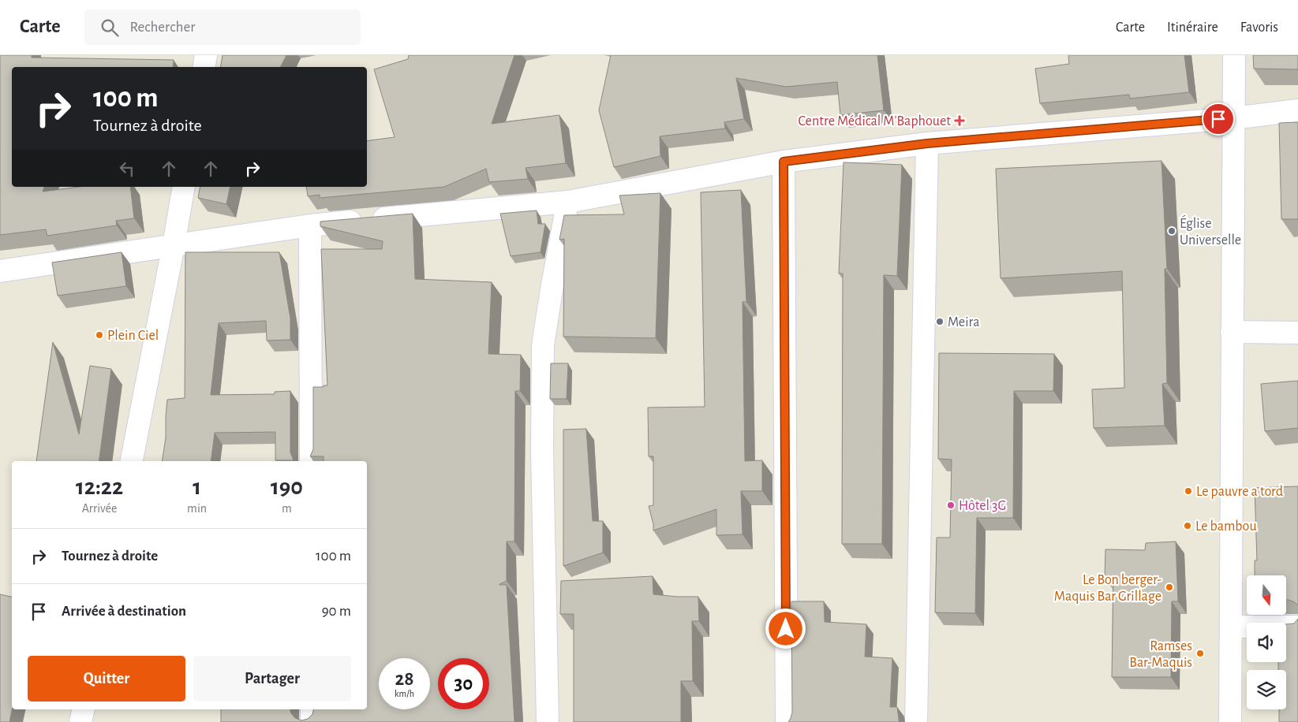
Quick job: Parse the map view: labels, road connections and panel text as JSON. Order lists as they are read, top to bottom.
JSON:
{
  "places": {
    "health": ["Centre Médical M'Baphouet"],
    "other": [
      "Église Universelle",
      "Meira",
      "Plein Ciel",
      "Le pauvre a tord",
      "Hôtel 3G",
      "Le bambou",
      "Le Bon berger- Maquis Bar Grillage",
      "Ramses Bar-Maquis"
    ]
  },
  "north": "bottom",
  "page": {
    "header": "Carte",
    "search": "Rechercher",
    "nav": ["Carte", "Itinéraire", "Favoris"],
    "turn": ["100 m", "Tournez à droite"],
    "eta": [
      "12:22",
      "Arrivée",
      "1",
      "min",
      "190",
      "m"
    ],
    "list": [
      {
        "name": "Tournez à droite",
        "value": "100 m"
      },
      {
        "name": "Arrivée à destination",
        "value": "90 m"
      }
    ],
    "buttons": ["Quitter", "Partager"],
    "speed": "28 km/h",
    "limit": "30"
  }
}
